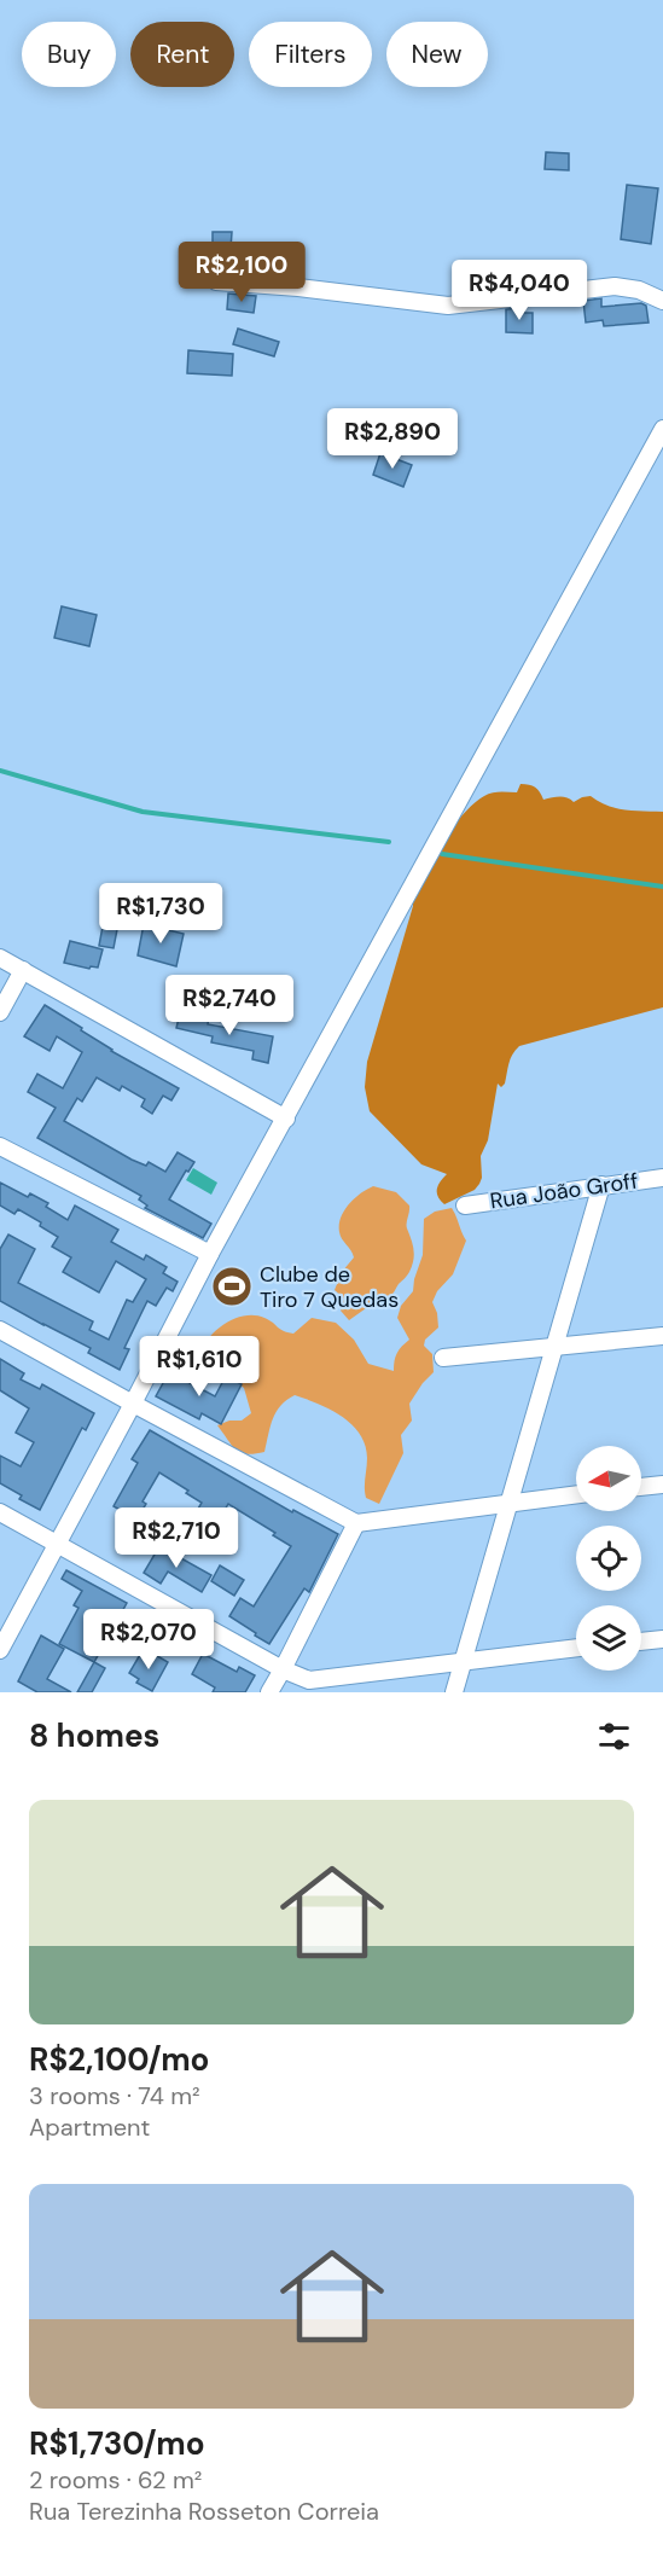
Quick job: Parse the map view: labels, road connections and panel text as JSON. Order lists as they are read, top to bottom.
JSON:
{
  "streets": {
    "street": ["Rua João Groff"]
  },
  "places": {
    "sports": ["Clube de Tiro 7 Quedas"]
  },
  "north": "left",
  "page": {
    "chip": [
      "Buy",
      "Rent",
      "Filters",
      "New"
    ],
    "price": [
      "R$2,100",
      "R$4,040",
      "R$2,890",
      "R$1,730",
      "R$2,740",
      "R$1,610",
      "R$2,710",
      "R$2,070"
    ],
    "heading": "8 homes",
    "list": [
      {
        "name": "R$2,100/mo",
        "note": "3 rooms · 74 m² · Apartment"
      },
      {
        "name": "R$1,730/mo",
        "note": "2 rooms · 62 m² · Rua Terezinha Rosseton Correia"
      }
    ]
  }
}
